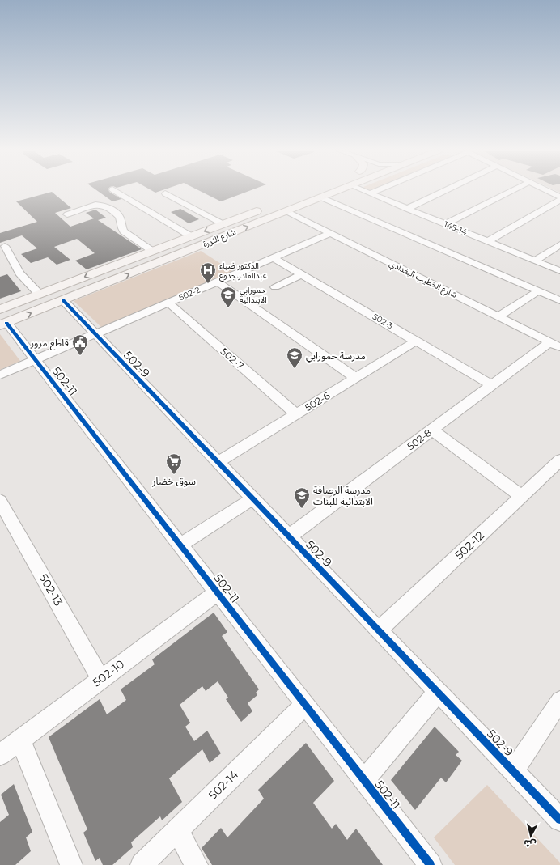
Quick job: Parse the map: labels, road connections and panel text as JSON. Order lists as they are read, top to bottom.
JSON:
{
  "streets": {
    "main road": ["شارع الثورة"],
    "street": [
      "145-14",
      "شارع الخطيب البغدادي",
      "502-2",
      "502-3",
      "502-7",
      "502-9",
      "502-11",
      "502-6",
      "502-8",
      "502-12",
      "502-13",
      "502-10",
      "502-14"
    ]
  },
  "crossings": [
    ["شارع الثورة", "شارع الخطيب البغدادي"],
    ["شارع الثورة", "502-9"],
    ["شارع الثورة", "502-11"],
    ["شارع الخطيب البغدادي", "502-2"],
    ["شارع الخطيب البغدادي", "502-8"],
    ["502-2", "502-3"],
    ["502-2", "502-7"],
    ["502-2", "502-9"],
    ["502-2", "502-11"],
    ["502-3", "502-6"],
    ["502-3", "502-8"],
    ["502-7", "502-6"],
    ["502-9", "502-6"],
    ["502-9", "502-8"],
    ["502-9", "502-12"],
    ["502-11", "502-10"],
    ["502-11", "502-14"],
    ["502-13", "502-10"]
  ],
  "places": {
    "hospital": ["الدكتور ضياء عبدالقادر جدوع"],
    "school or university": ["حمورابي الابتدائية", "مدرسة حمورابي", "مدرسة الرصافة الابتدائية للبنات"],
    "public building": ["قاطع مرور"],
    "supermarket": ["سوق خضار"]
  },
  "north": "bottom"
}
